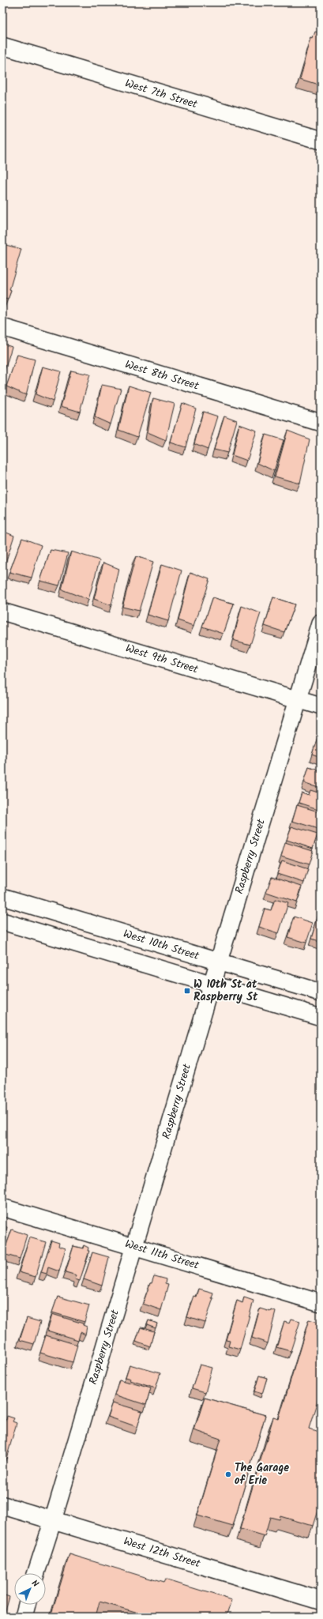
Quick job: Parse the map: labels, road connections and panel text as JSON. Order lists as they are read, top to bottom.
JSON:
{
  "streets": {
    "main road": ["West 12th Street"],
    "street": [
      "West 7th Street",
      "West 8th Street",
      "West 9th Street",
      "Raspberry Street",
      "West 10th Street",
      "West 11th Street"
    ]
  },
  "crossings": [
    ["West 9th Street", "Raspberry Street"],
    ["Raspberry Street", "West 10th Street"],
    ["Raspberry Street", "West 11th Street"],
    ["Raspberry Street", "West 12th Street"]
  ],
  "places": {
    "transit": ["W 10th St at Raspberry St"],
    "other": ["The Garage of Erie"]
  },
  "north": "top right"
}
